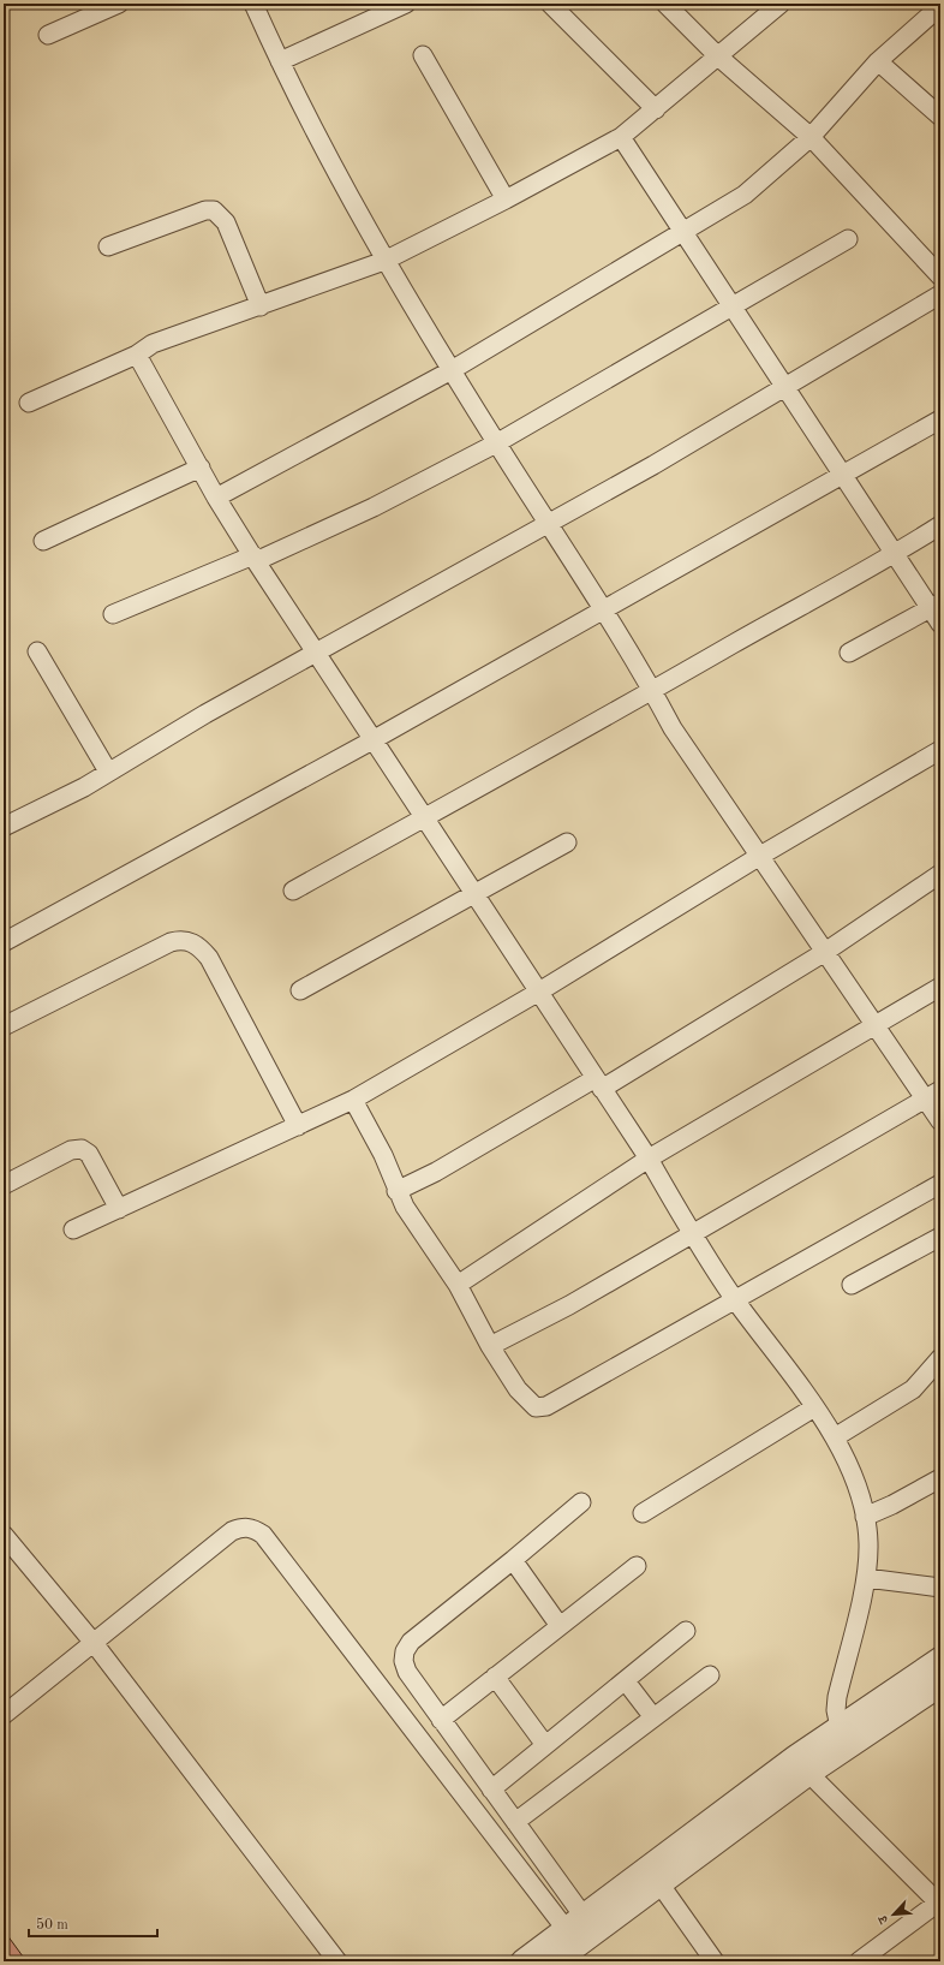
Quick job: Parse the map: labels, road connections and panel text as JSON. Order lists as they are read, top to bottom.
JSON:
{
  "scale_bar": "50 m",
  "north": "bottom left"
}
